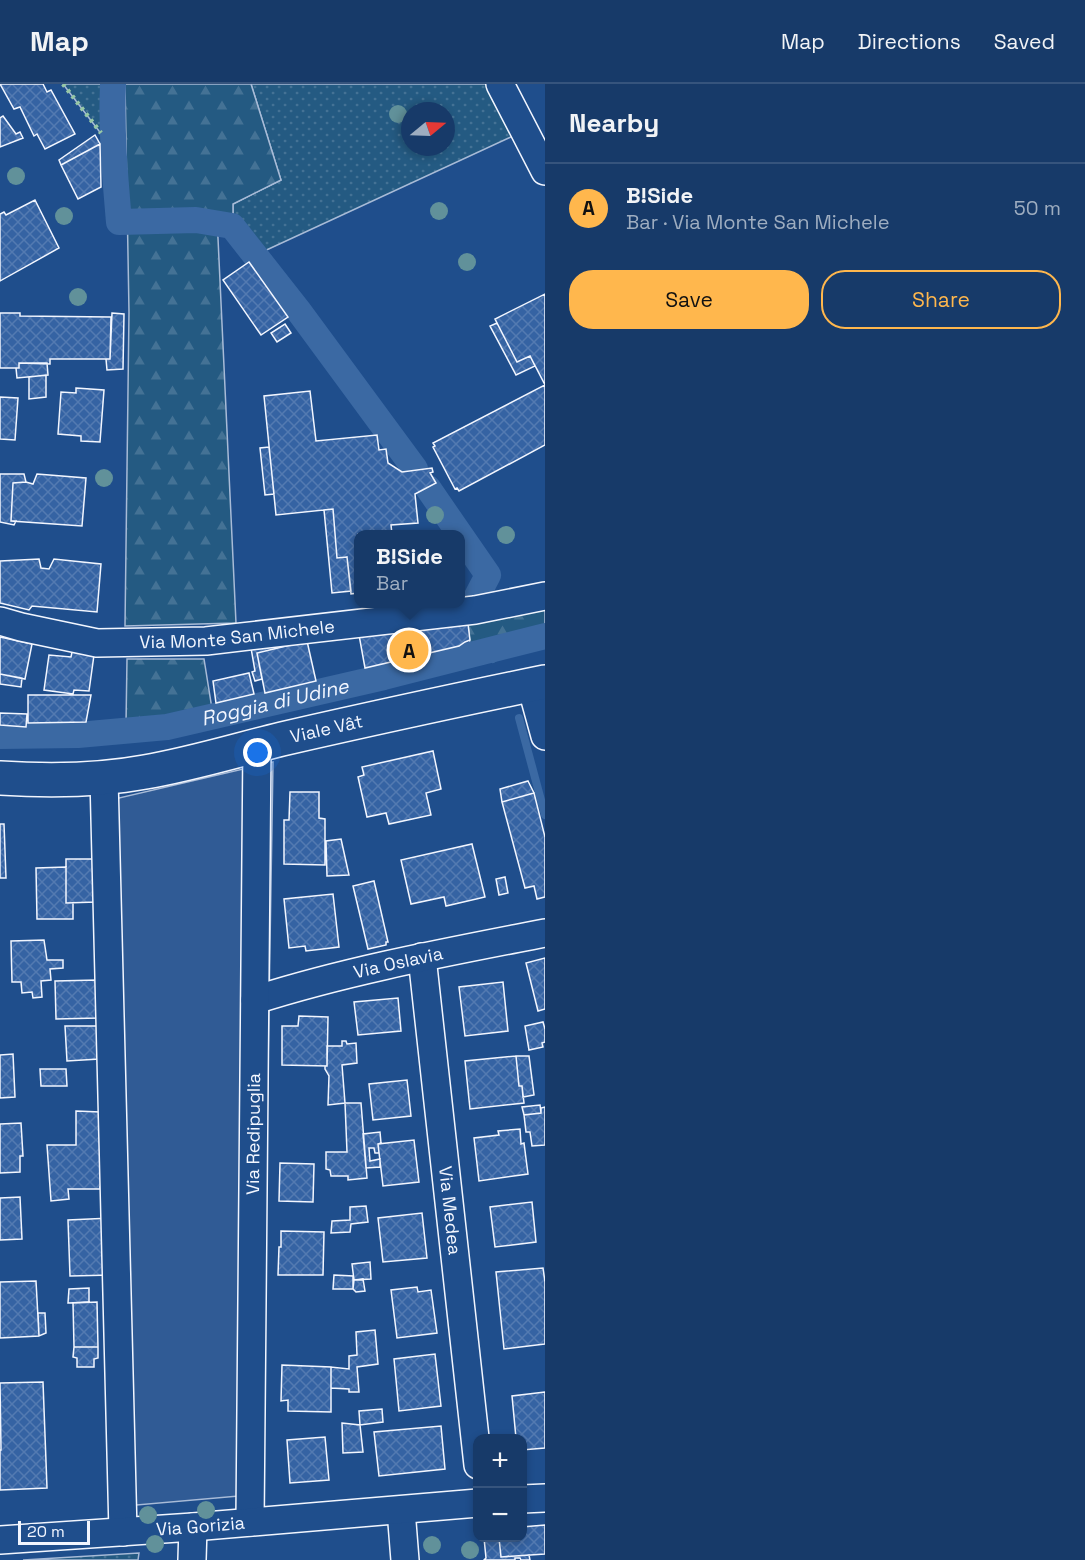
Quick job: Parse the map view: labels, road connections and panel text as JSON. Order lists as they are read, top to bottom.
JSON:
{
  "streets": {
    "main road": ["Viale Vât"],
    "street": [
      "Via Monte San Michele",
      "Via Oslavia",
      "Via Redipuglia",
      "Via Medea",
      "Via Gorizia"
    ]
  },
  "crossings": [
    ["Viale Vât", "Via Redipuglia"],
    ["Via Oslavia", "Via Redipuglia"],
    ["Via Oslavia", "Via Medea"],
    ["Via Redipuglia", "Via Gorizia"]
  ],
  "water": ["Roggia di Udine"],
  "scale_bar": "20 m",
  "north": "right",
  "page": {
    "header": "Map",
    "nav": ["Map", "Directions", "Saved"],
    "heading": "Nearby",
    "list": [
      {
        "mark": "A",
        "name": "B!Side",
        "note": "Bar · Via Monte San Michele",
        "value": "50 m"
      }
    ],
    "buttons": ["Save", "Share"],
    "popup": ["B!Side", "Bar"],
    "pins": "A",
    "map_buttons": ["+", "−"],
    "scale": "20 m"
  }
}
